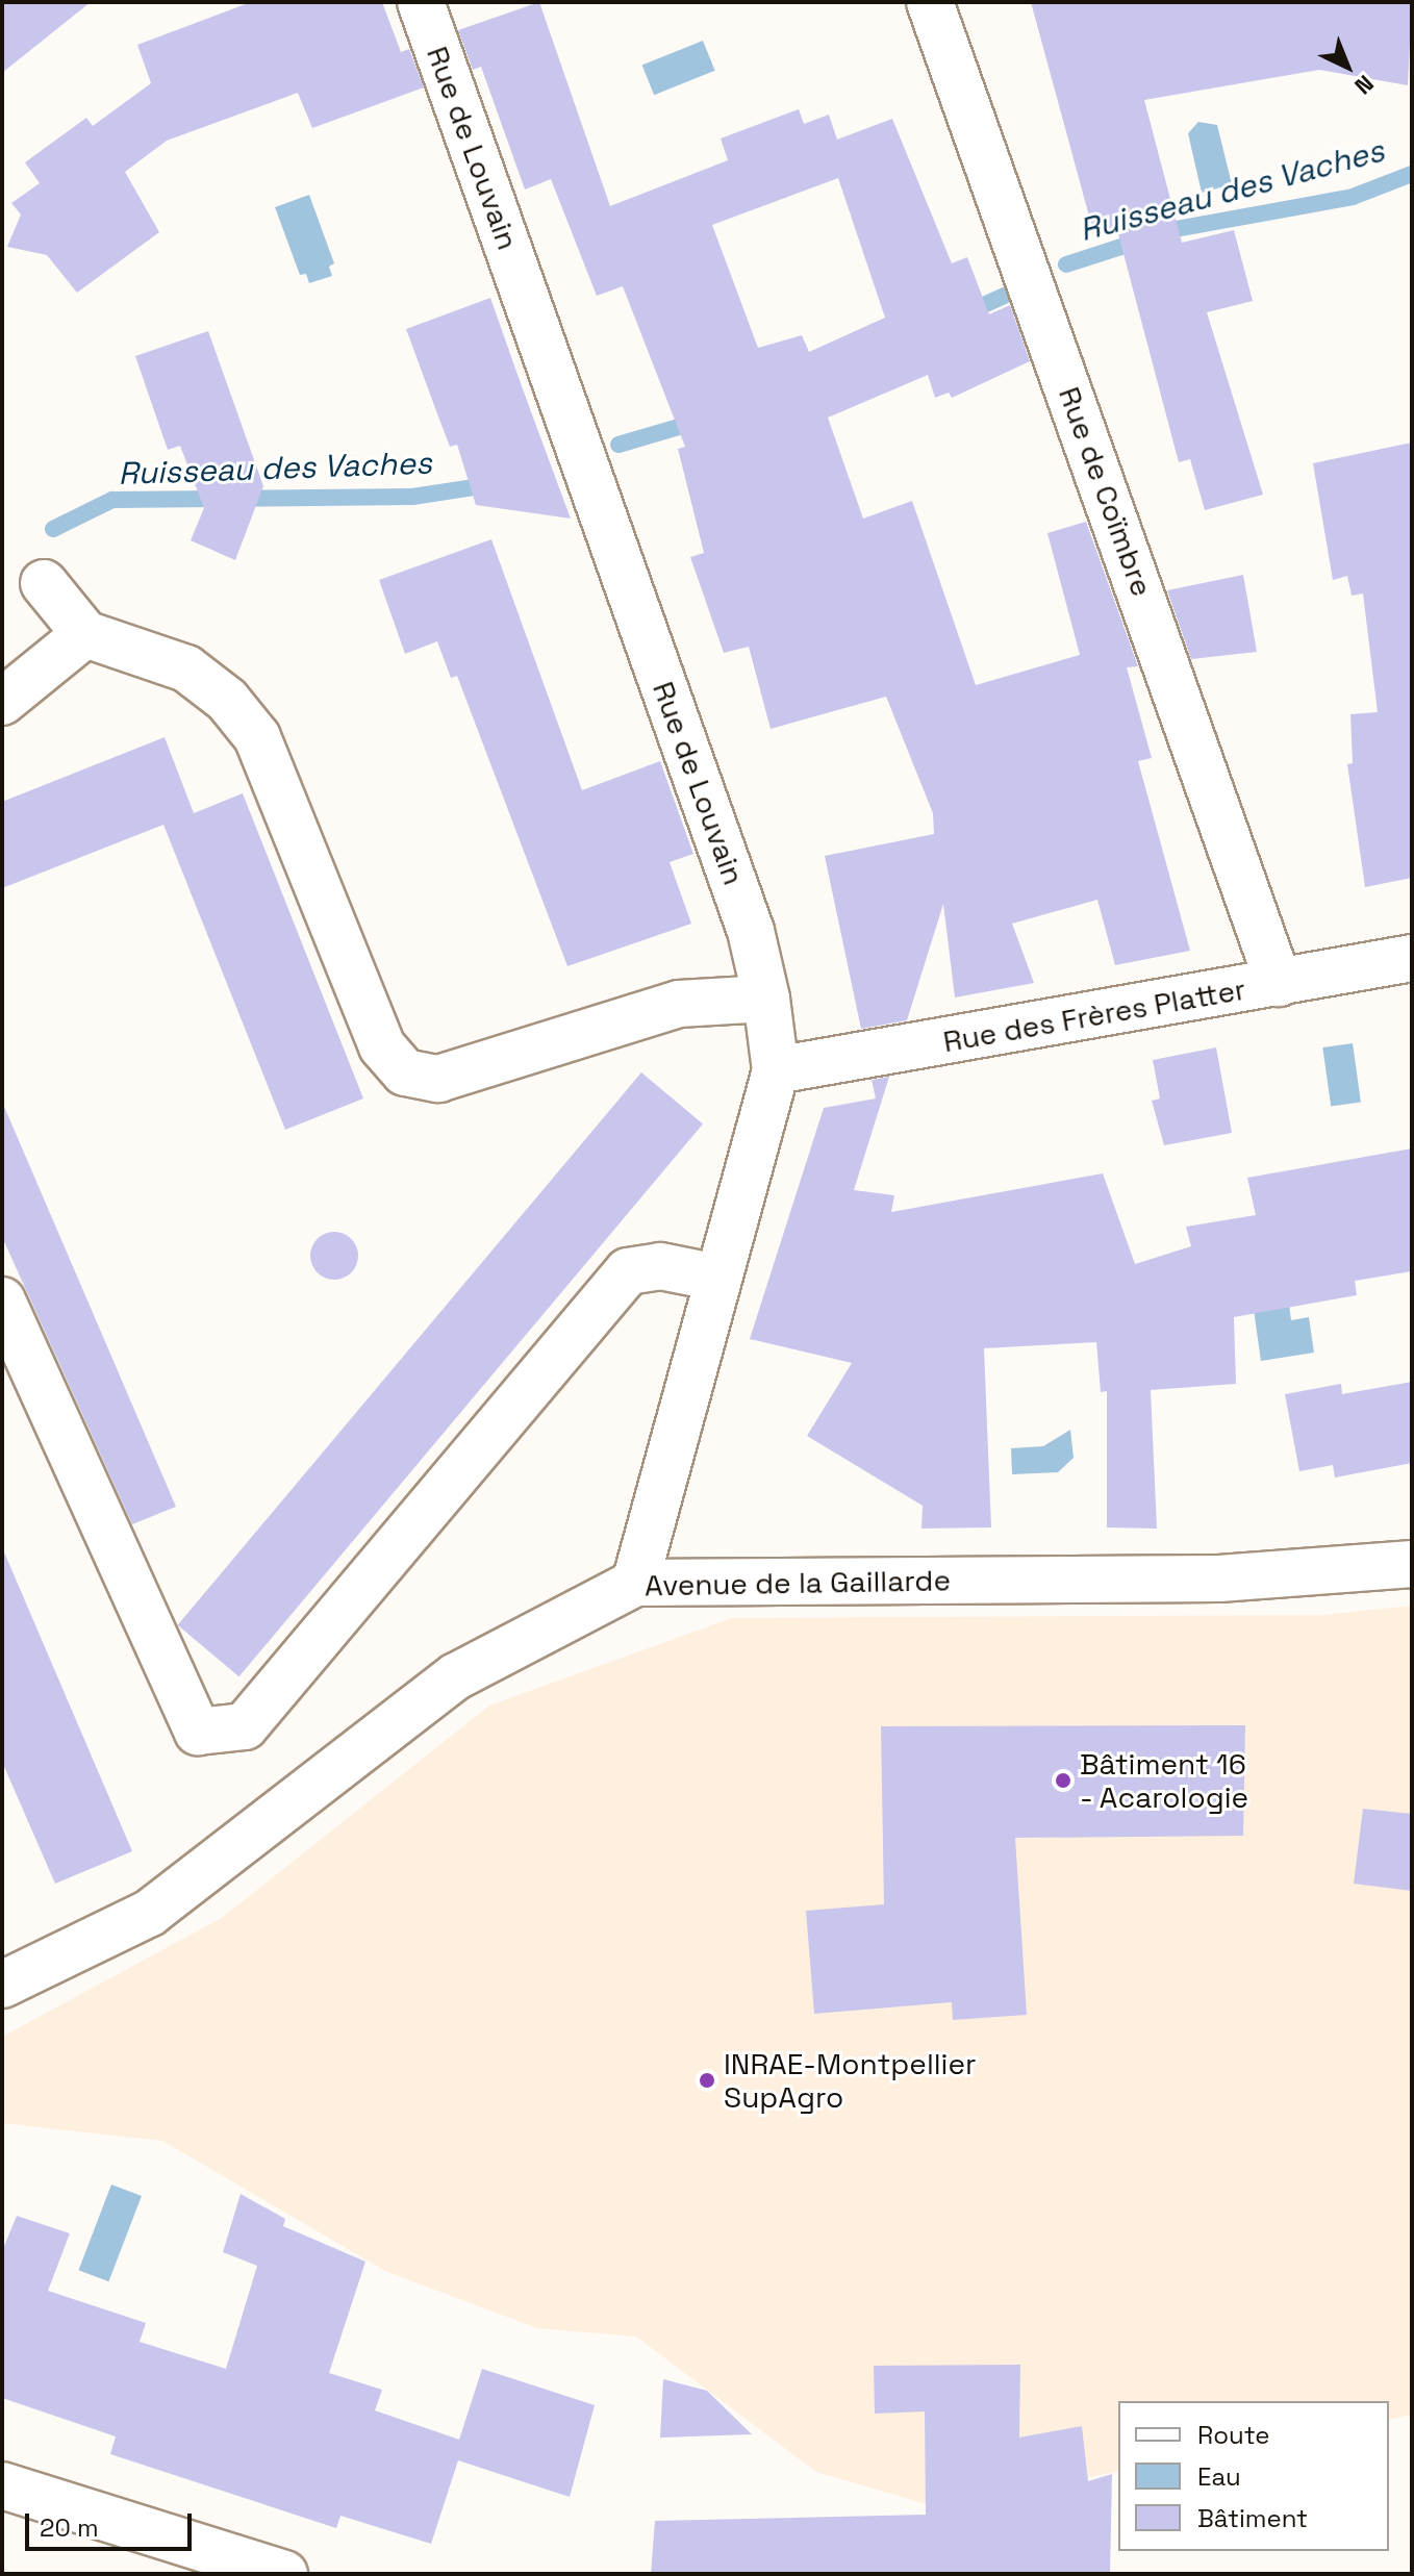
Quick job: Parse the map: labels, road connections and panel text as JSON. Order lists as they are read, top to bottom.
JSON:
{
  "streets": {
    "street": [
      "Rue de Louvain",
      "Rue de Coïmbre",
      "Rue des Frères Platter",
      "Avenue de la Gaillarde"
    ]
  },
  "crossings": [
    ["Rue de Louvain", "Rue des Frères Platter"],
    ["Rue de Louvain", "Avenue de la Gaillarde"],
    ["Rue de Coïmbre", "Rue des Frères Platter"]
  ],
  "water": ["Ruisseau des Vaches"],
  "places": ["Bâtiment 16 - Acarologie", "INRAE-Montpellier SupAgro"],
  "legend": ["Route", "Eau", "Bâtiment"],
  "scale_bar": "20 m",
  "north": "bottom right"
}
